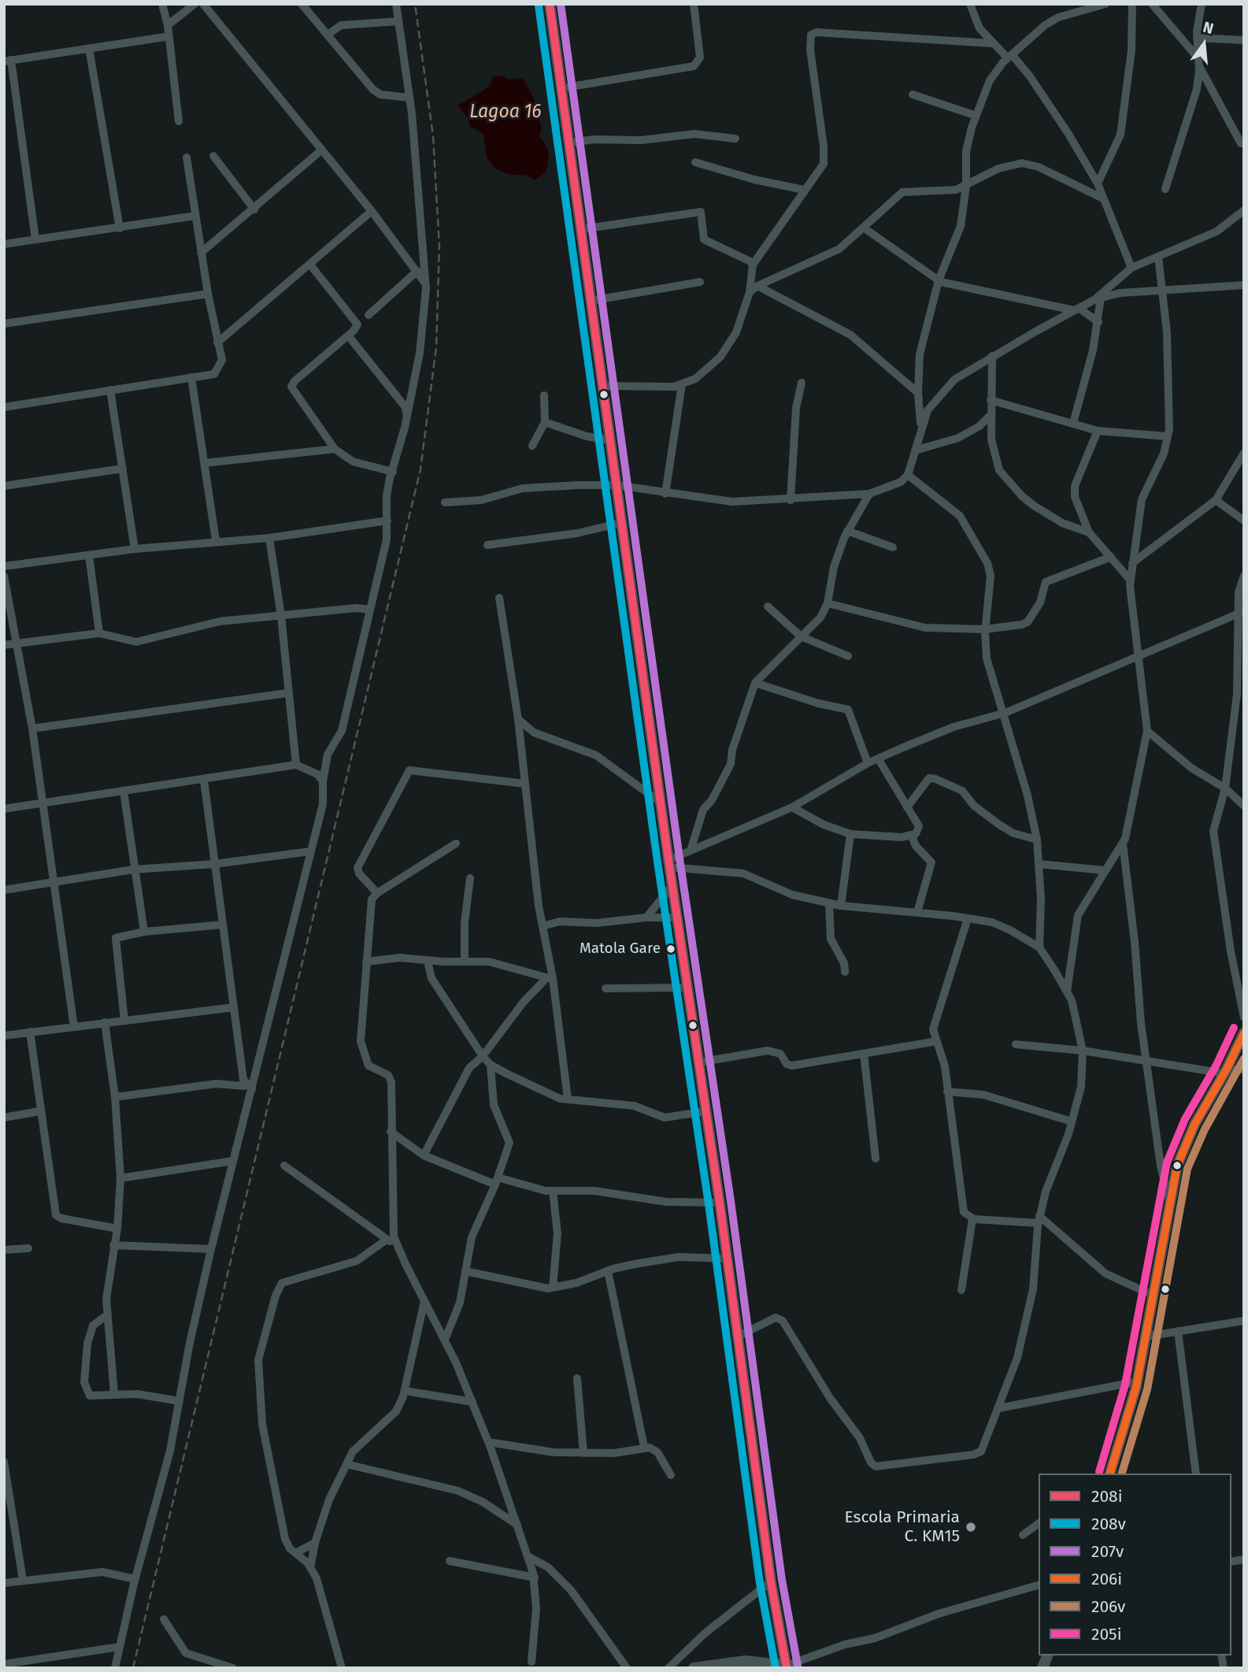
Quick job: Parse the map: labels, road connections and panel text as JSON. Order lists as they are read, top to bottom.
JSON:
{
  "water": ["Lagoa 16"],
  "places": ["Matola Gare", "Escola Primaria C. KM15"],
  "lines": [
    "transit line 208i",
    "transit line 207v",
    "transit line 208v",
    "transit line 205i",
    "transit line 206i",
    "transit line 206v"
  ],
  "legend": [
    "208i",
    "208v",
    "207v",
    "206i",
    "206v",
    "205i"
  ],
  "north": "top"
}
